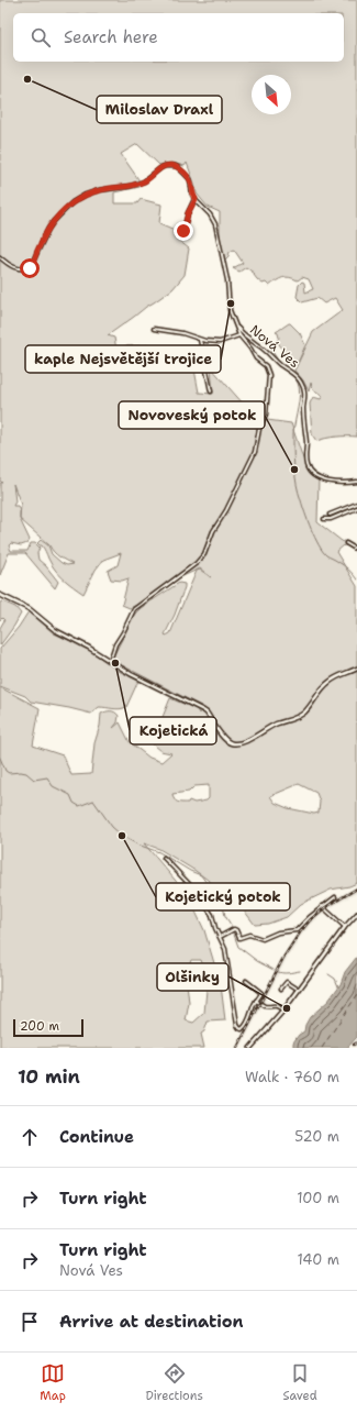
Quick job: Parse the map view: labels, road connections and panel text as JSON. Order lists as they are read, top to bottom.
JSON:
{
  "streets": {
    "street": ["Nová Ves"]
  },
  "places": [
    "Miloslav Draxl",
    "kaple Nejsvětější trojice",
    "Novoveský potok",
    "Kojetická",
    "Kojetický potok",
    "Olšinky"
  ],
  "scale_bar": "200 m",
  "north": "bottom right",
  "page": {
    "search": "Search here",
    "scale": "200 m",
    "heading": ["10 min", "Walk · 760 m"],
    "list": [
      ["Continue", "520 m"],
      ["Turn right", "100 m"],
      ["Turn right", "Nová Ves", "140 m"],
      "Arrive at destination"
    ],
    "nav": ["Map", "Directions", "Saved"]
  }
}
